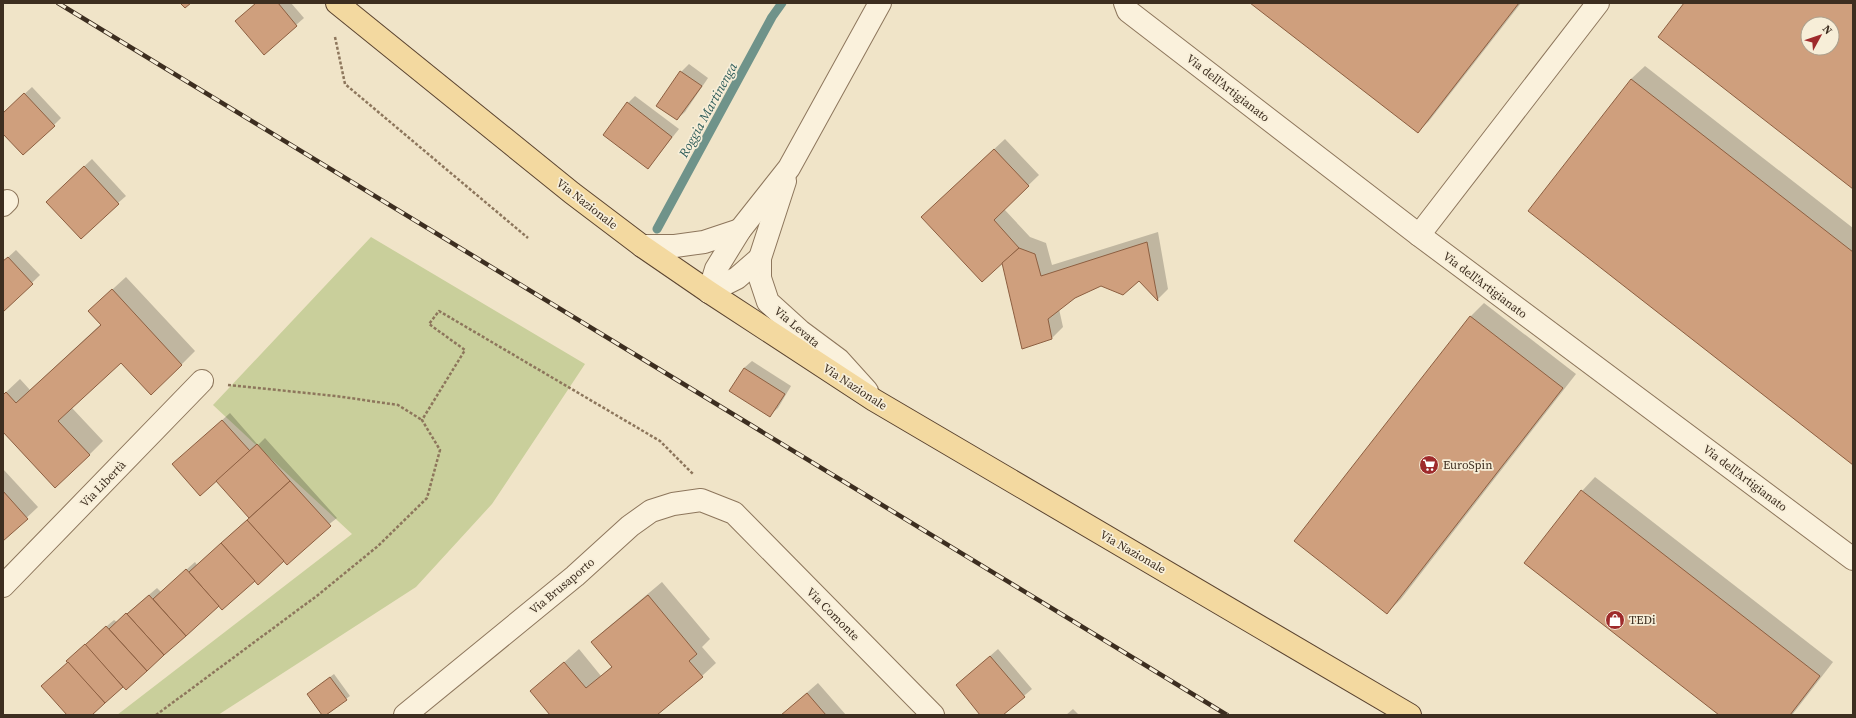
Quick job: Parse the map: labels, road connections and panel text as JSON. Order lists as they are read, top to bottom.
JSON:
{
  "streets": {
    "main road": ["Via Nazionale"],
    "street": [
      "Via dell'Artigianato",
      "Via Levata",
      "Via Libertà",
      "Via Brusaporto",
      "Via Comonte"
    ]
  },
  "crossings": [
    ["Via Nazionale", "Via Levata"],
    ["Via Brusaporto", "Via Comonte"]
  ],
  "water": ["Roggia Martinenga"],
  "places": {
    "supermarket": ["EuroSpin"],
    "shop": ["TEDi"]
  },
  "north": "top right"
}
